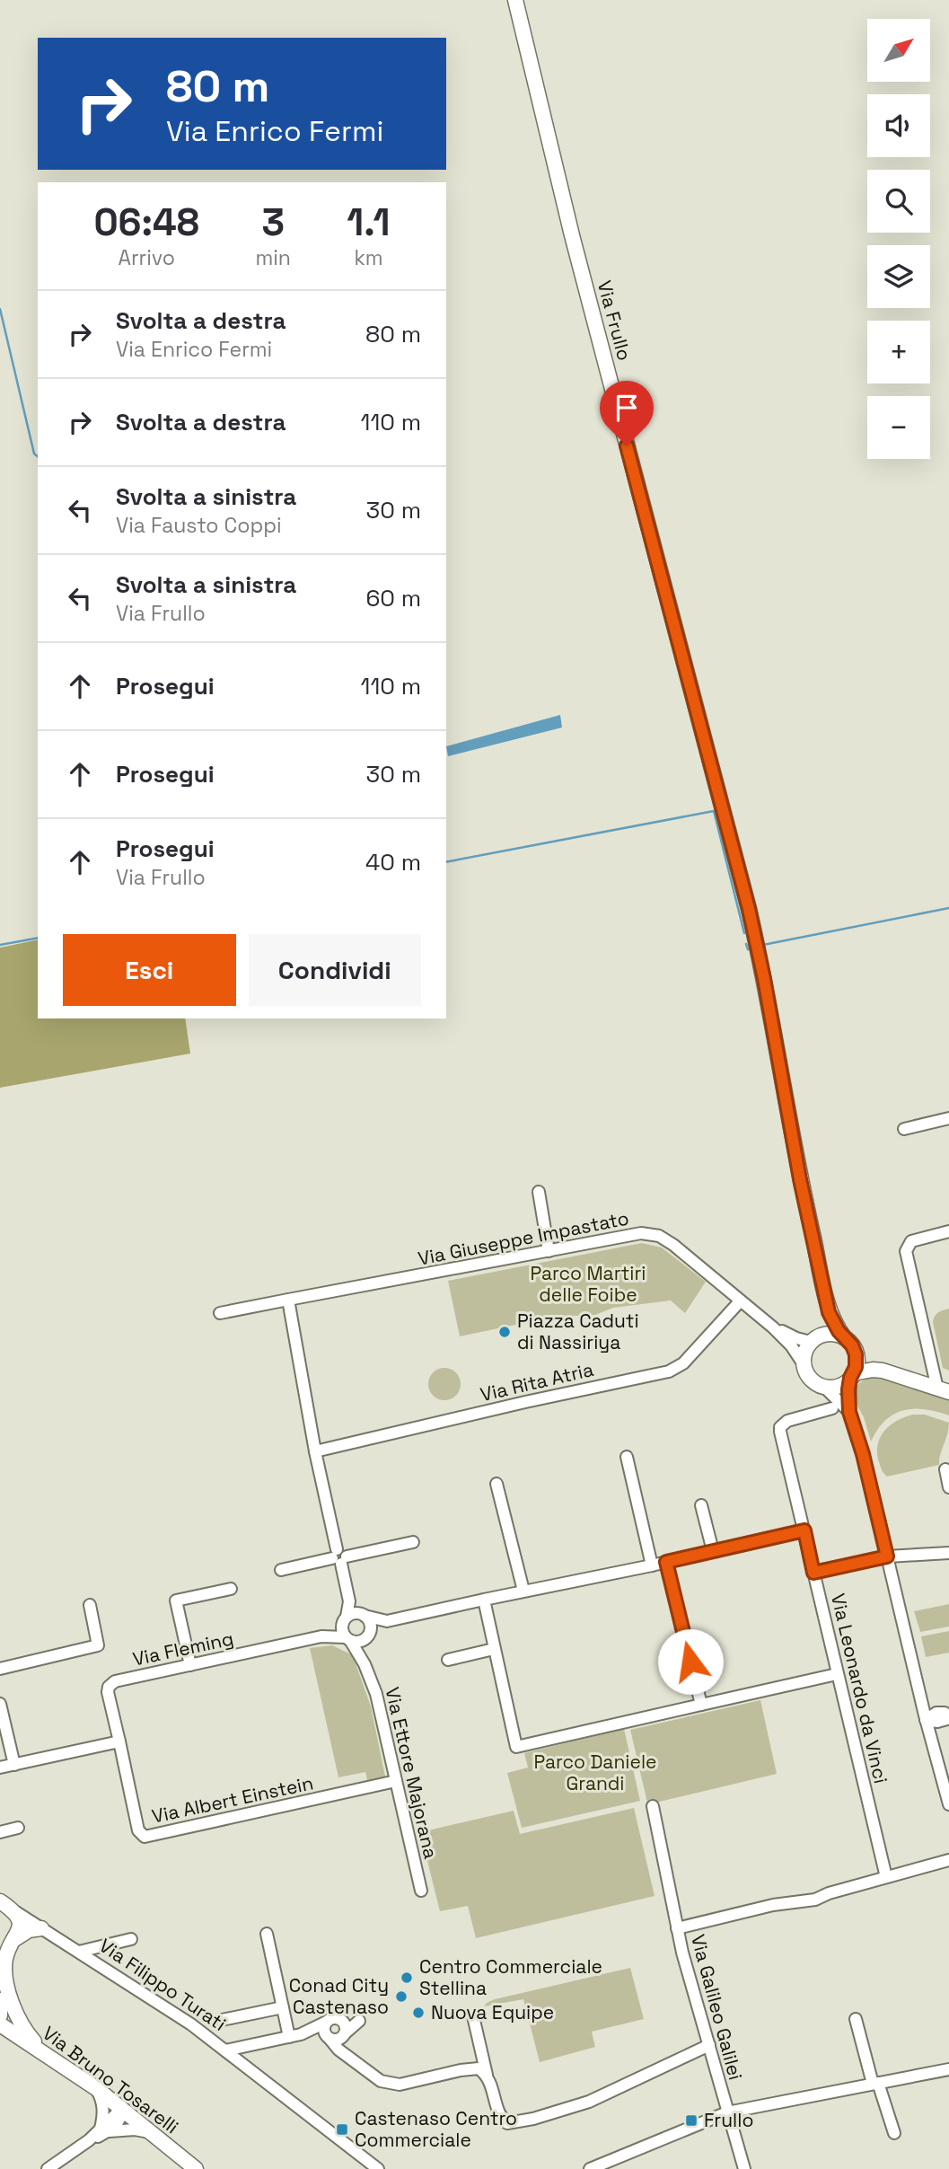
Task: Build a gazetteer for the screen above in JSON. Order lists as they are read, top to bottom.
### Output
{
  "streets": {
    "street": [
      "Via Frullo",
      "Via Giuseppe Impastato",
      "Via Rita Atria",
      "Via Fleming",
      "Via Leonardo da Vinci",
      "Via Ettore Majorana",
      "Via Albert Einstein",
      "Via Filippo Turati",
      "Via Galileo Galilei",
      "Via Bruno Tosarelli"
    ]
  },
  "crossings": [
    ["Via Frullo", "Via Giuseppe Impastato"],
    ["Via Giuseppe Impastato", "Via Rita Atria"],
    ["Via Fleming", "Via Ettore Majorana"],
    ["Via Fleming", "Via Albert Einstein"],
    ["Via Leonardo da Vinci", "Via Galileo Galilei"],
    ["Via Ettore Majorana", "Via Albert Einstein"]
  ],
  "parks": ["Parco Martiri delle Foibe", "Parco Daniele Grandi"],
  "places": {
    "other": [
      "Piazza Caduti di Nassiriya",
      "Centro Commerciale Stellina",
      "Conad City Castenaso",
      "Nuova Equipe"
    ],
    "transit": ["Frullo", "Castenaso Centro Commerciale"]
  },
  "north": "top right",
  "page": {
    "map_buttons": ["+", "−"],
    "turn": ["80 m", "Via Enrico Fermi"],
    "eta": [
      "06:48",
      "Arrivo",
      "3",
      "min",
      "1.1",
      "km"
    ],
    "list": [
      {
        "name": "Svolta a destra",
        "note": "Via Enrico Fermi",
        "value": "80 m"
      },
      {
        "name": "Svolta a destra",
        "value": "110 m"
      },
      {
        "name": "Svolta a sinistra",
        "note": "Via Fausto Coppi",
        "value": "30 m"
      },
      {
        "name": "Svolta a sinistra",
        "note": "Via Frullo",
        "value": "60 m"
      },
      {
        "name": "Prosegui",
        "value": "110 m"
      },
      {
        "name": "Prosegui",
        "value": "30 m"
      },
      {
        "name": "Prosegui",
        "note": "Via Frullo",
        "value": "40 m"
      }
    ],
    "buttons": ["Esci", "Condividi"]
  }
}
